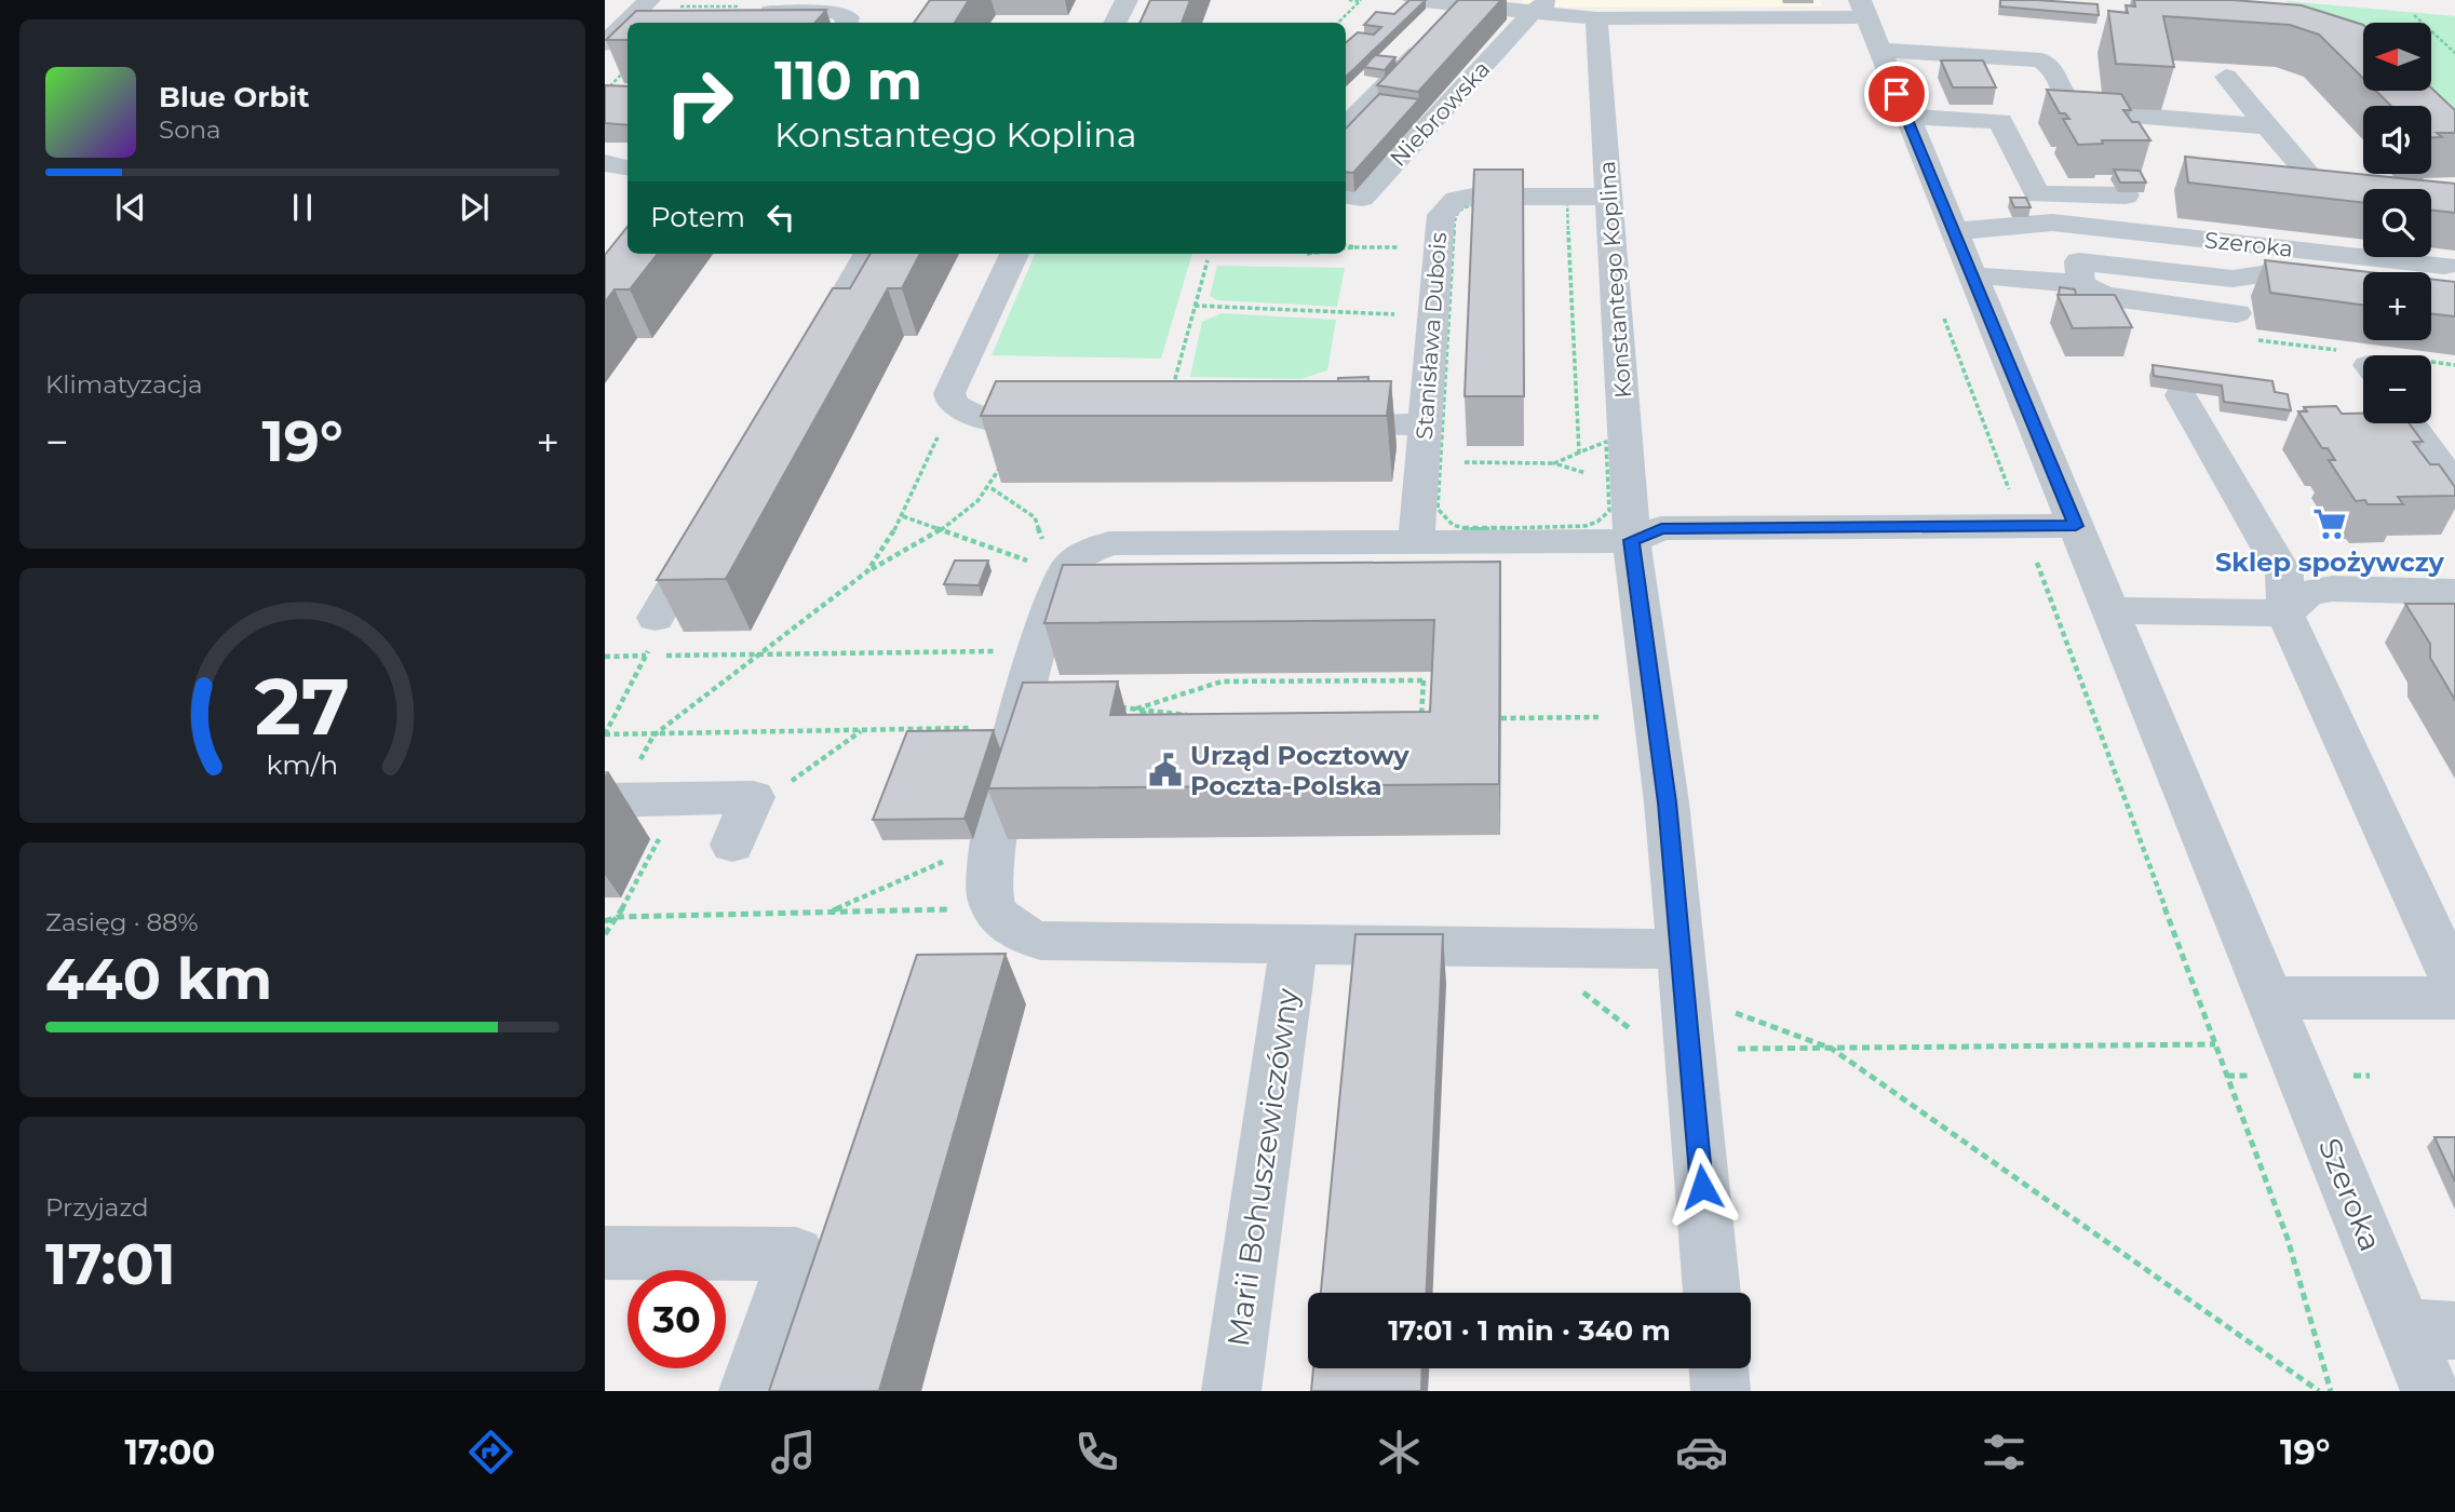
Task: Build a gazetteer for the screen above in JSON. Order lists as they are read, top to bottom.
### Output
{
  "streets": {
    "street": [
      "Niebrowska",
      "Szeroka",
      "Konstantego Koplina",
      "Stanisława Dubois",
      "Marii Bohuszewiczówny"
    ]
  },
  "crossings": [
    ["Konstantego Koplina", "Stanisława Dubois"]
  ],
  "places": {
    "supermarket": ["Sklep spożywczy"],
    "public building": ["Urząd Pocztowy Poczta-Polska"]
  },
  "north": "left",
  "page": {
    "map_buttons": ["+", "−"],
    "turn": ["110 m", "Konstantego Koplina"],
    "song": ["Blue Orbit", "Sona"],
    "then": "Potem",
    "tile": [
      "Klimatyzacja",
      ["Zasięg · 88%", "440 km"],
      ["Przyjazd", "17:01"]
    ],
    "heat": ["−", "19°", "+"],
    "limit": "30",
    "trip": "17:01 · 1 min · 340 m",
    "tabs": ["17:00", "19°"],
    "gauge": ["27", "km/h"]
  }
}
